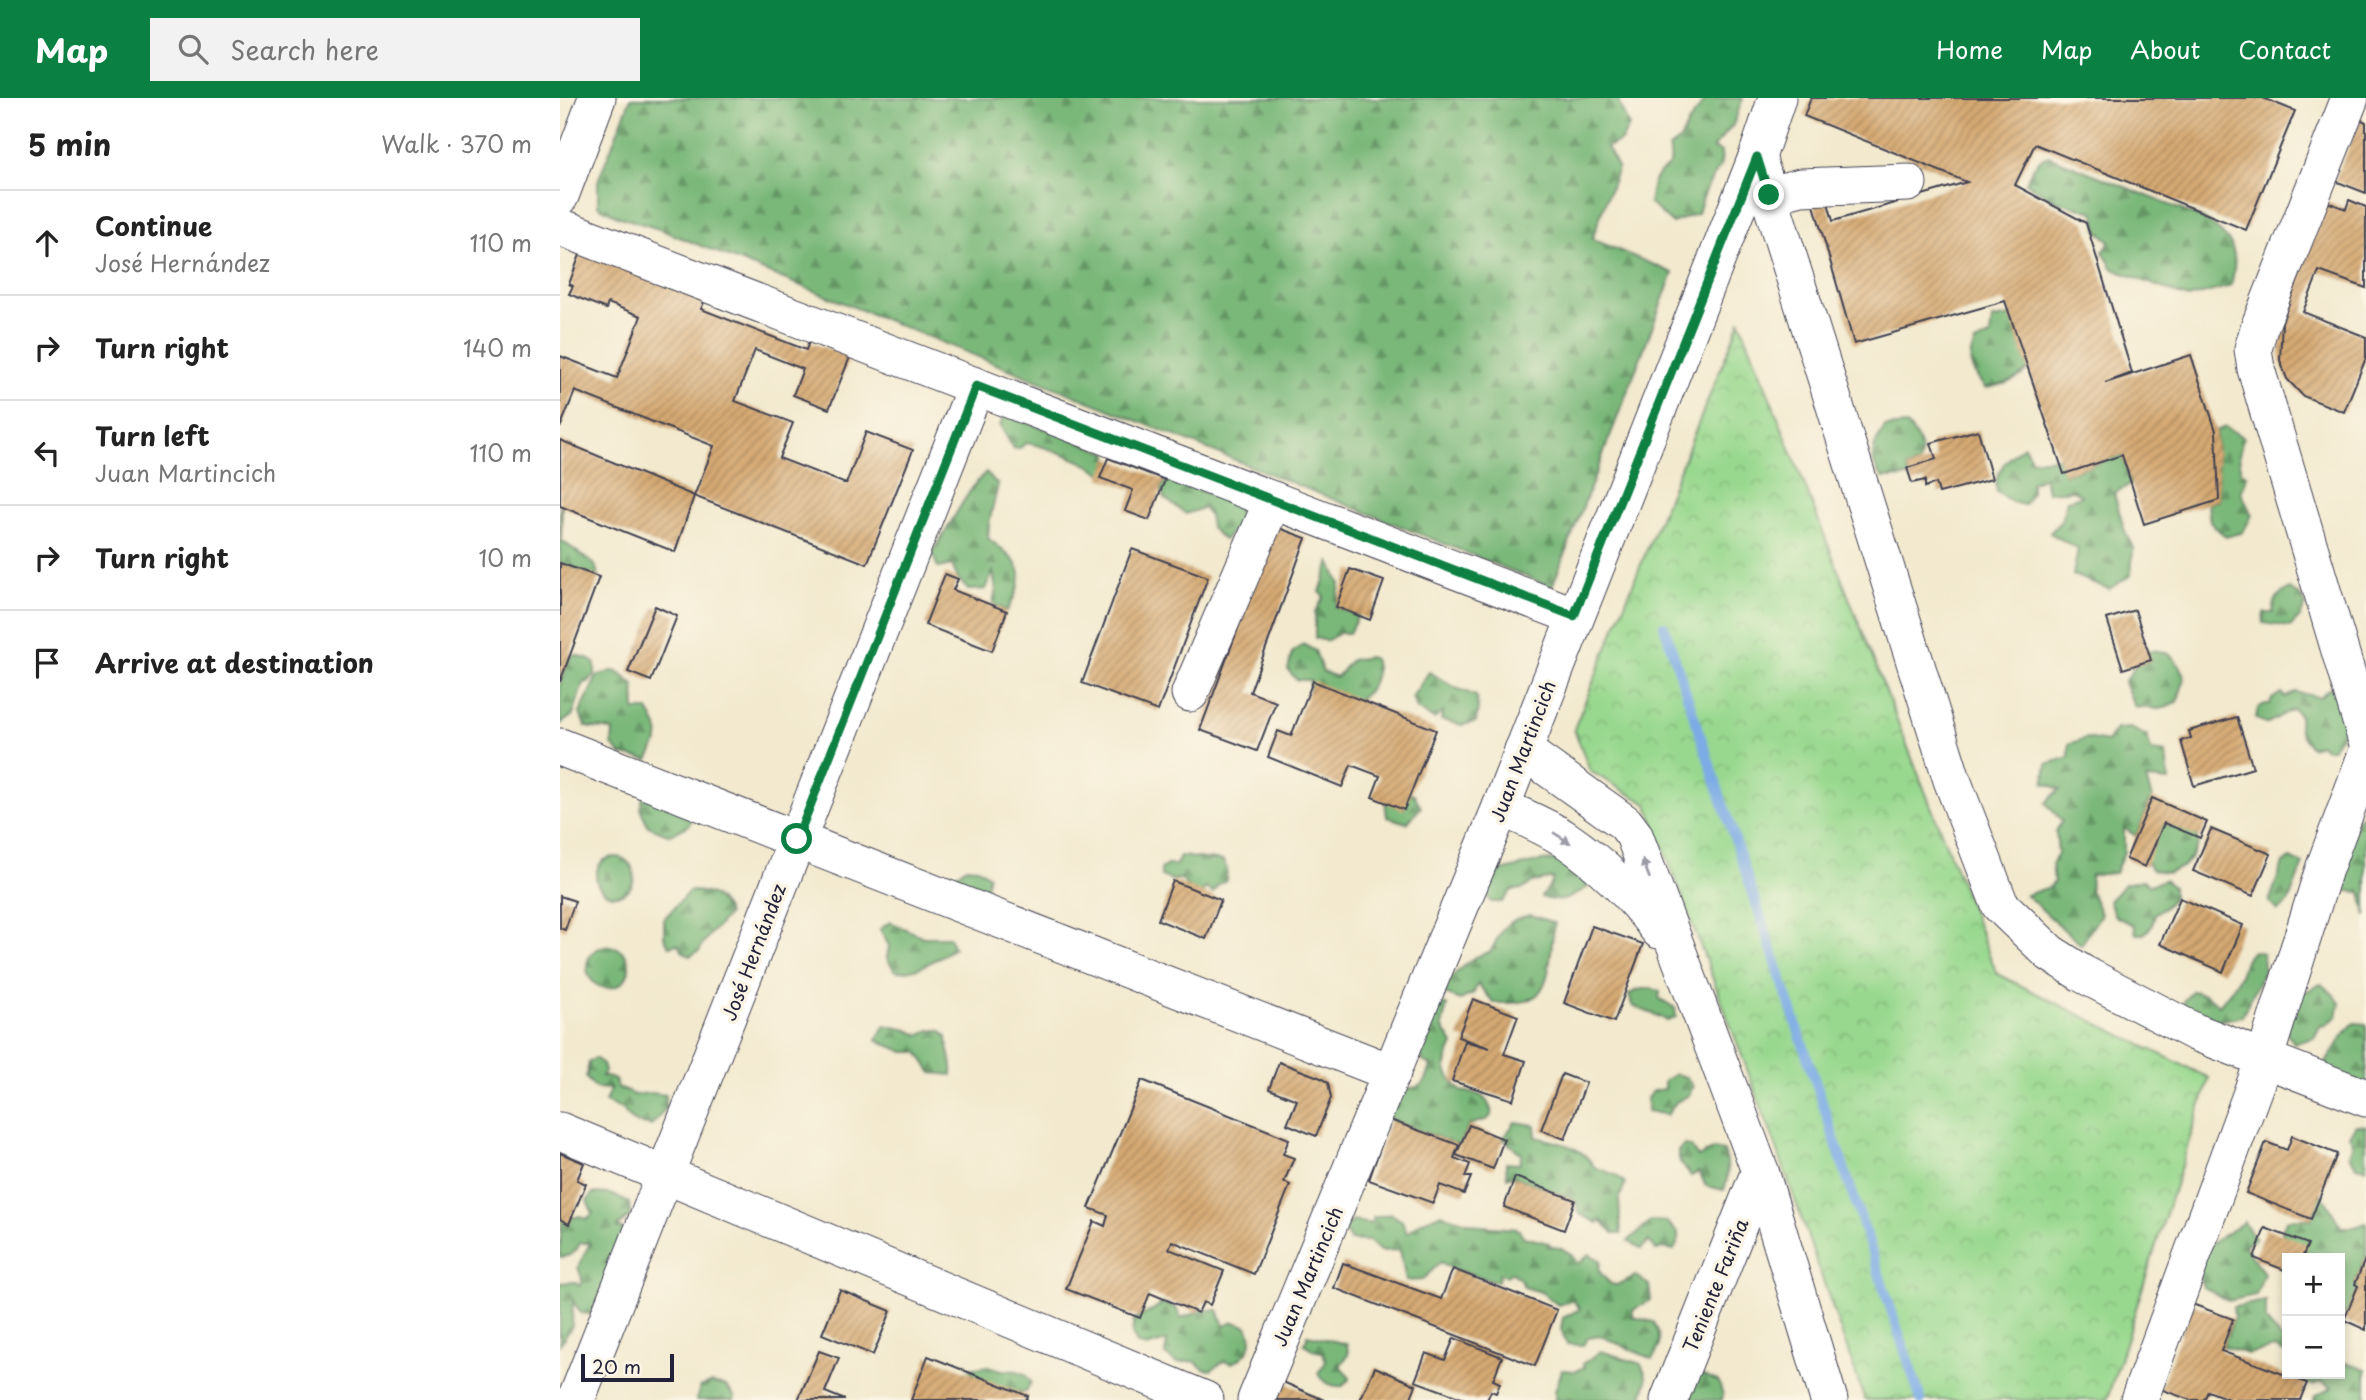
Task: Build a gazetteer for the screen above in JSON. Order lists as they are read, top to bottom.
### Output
{
  "streets": {
    "street": ["Juan Martincich", "José Hernández", "Teniente Fariña"]
  },
  "scale_bar": "20 m",
  "page": {
    "header": "Map",
    "search": "Search here",
    "nav": [
      "Home",
      "Map",
      "About",
      "Contact"
    ],
    "heading": ["5 min", "Walk · 370 m"],
    "list": [
      ["Continue", "José Hernández", "110 m"],
      ["Turn right", "140 m"],
      ["Turn left", "Juan Martincich", "110 m"],
      ["Turn right", "10 m"],
      "Arrive at destination"
    ],
    "map_buttons": ["+", "−"],
    "scale": "20 m"
  }
}
